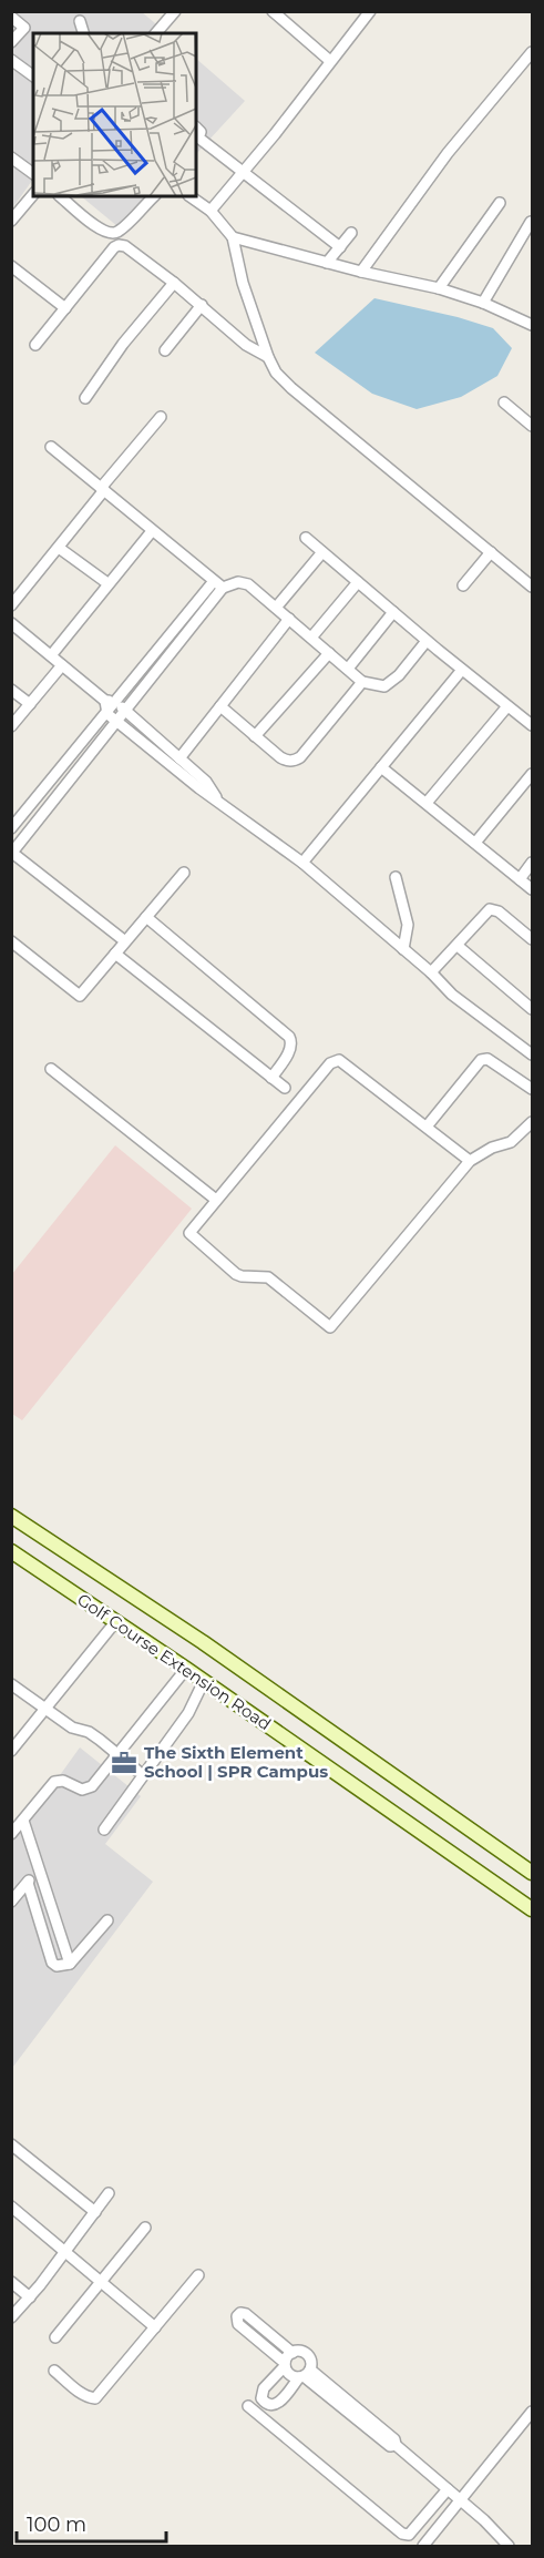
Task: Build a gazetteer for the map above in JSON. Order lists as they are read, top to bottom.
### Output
{
  "streets": {
    "main road": ["Golf Course Extension Road"]
  },
  "places": {
    "office": ["The Sixth Element School | SPR Campus"]
  },
  "scale_bar": "100 m"
}
